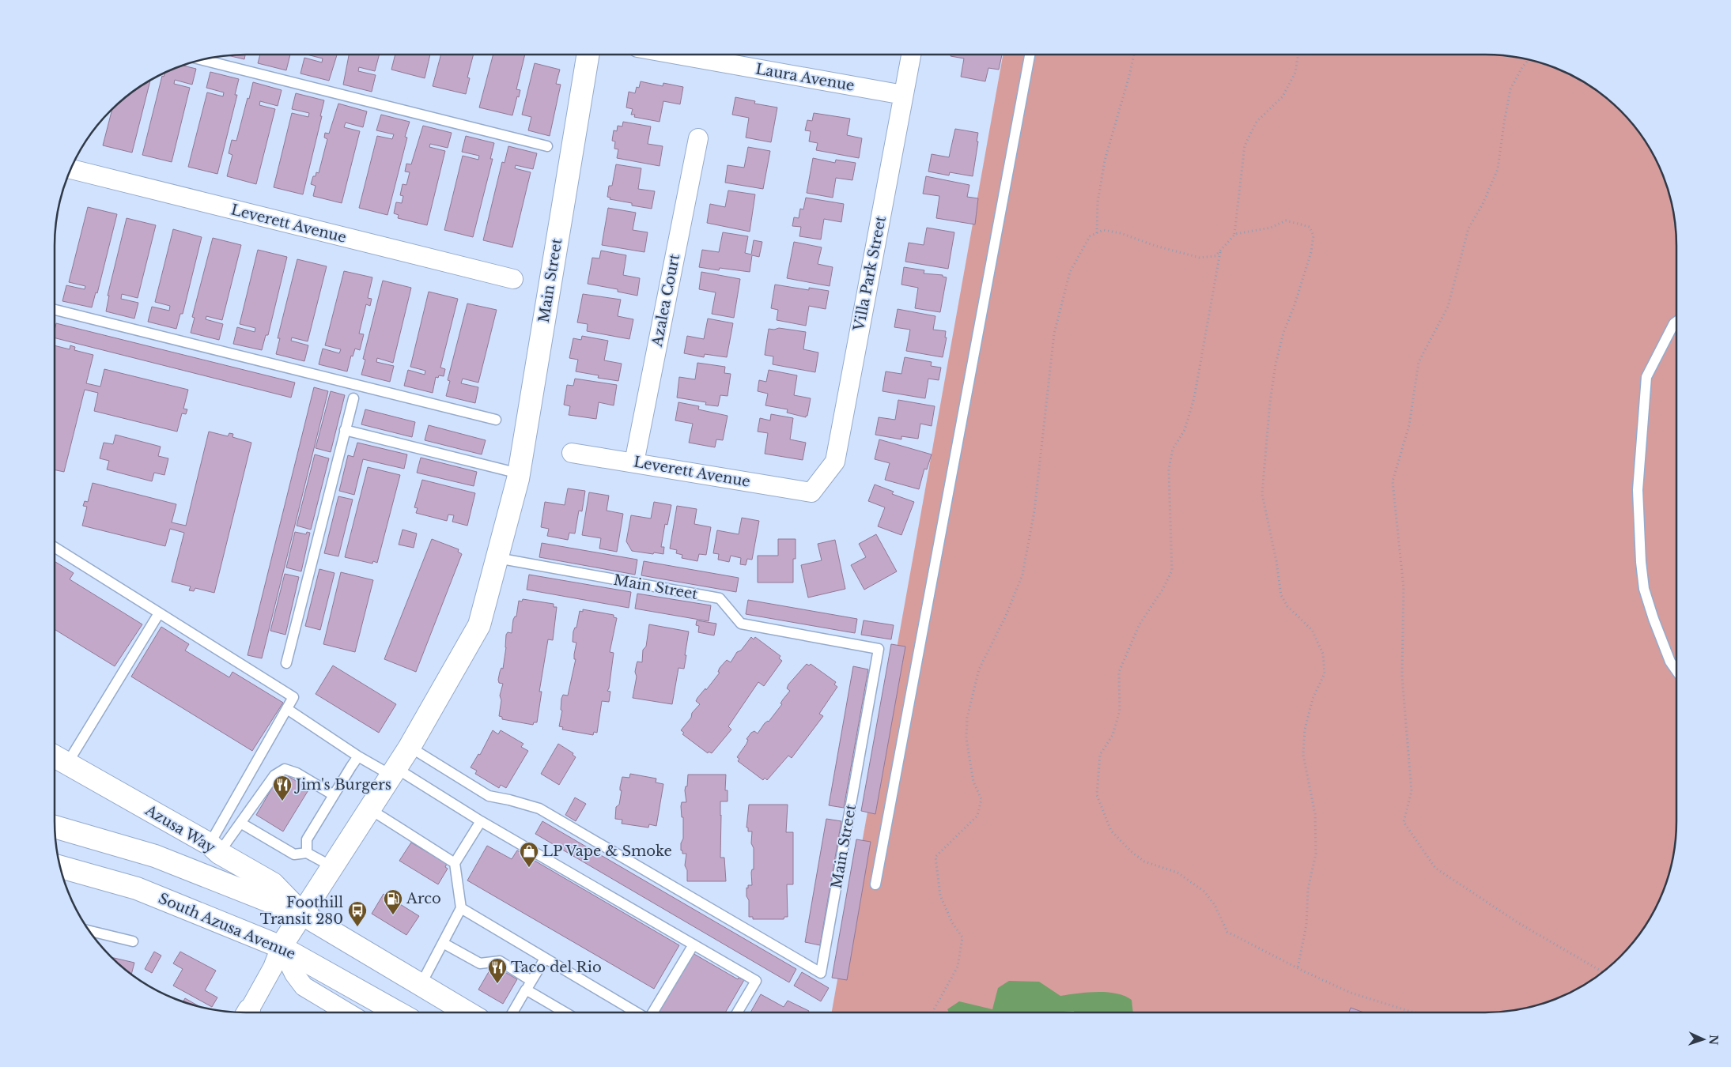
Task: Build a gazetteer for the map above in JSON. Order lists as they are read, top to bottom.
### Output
{
  "streets": {
    "main road": ["Main Street", "Azusa Way", "South Azusa Avenue"],
    "street": [
      "Laura Avenue",
      "Leverett Avenue",
      "Villa Park Street",
      "Azalea Court"
    ]
  },
  "crossings": [
    ["Laura Avenue", "Villa Park Street"],
    ["Leverett Avenue", "Villa Park Street"],
    ["Leverett Avenue", "Azalea Court"],
    ["Main Street", "Azusa Way"],
    ["Main Street", "South Azusa Avenue"]
  ],
  "places": {
    "restaurant": ["Jim's Burgers", "Taco del Rio"],
    "shop": ["LP Vape & Smoke"],
    "fuel station": ["Arco"],
    "bus stop": ["Foothill Transit 280"]
  },
  "north": "right"
}
